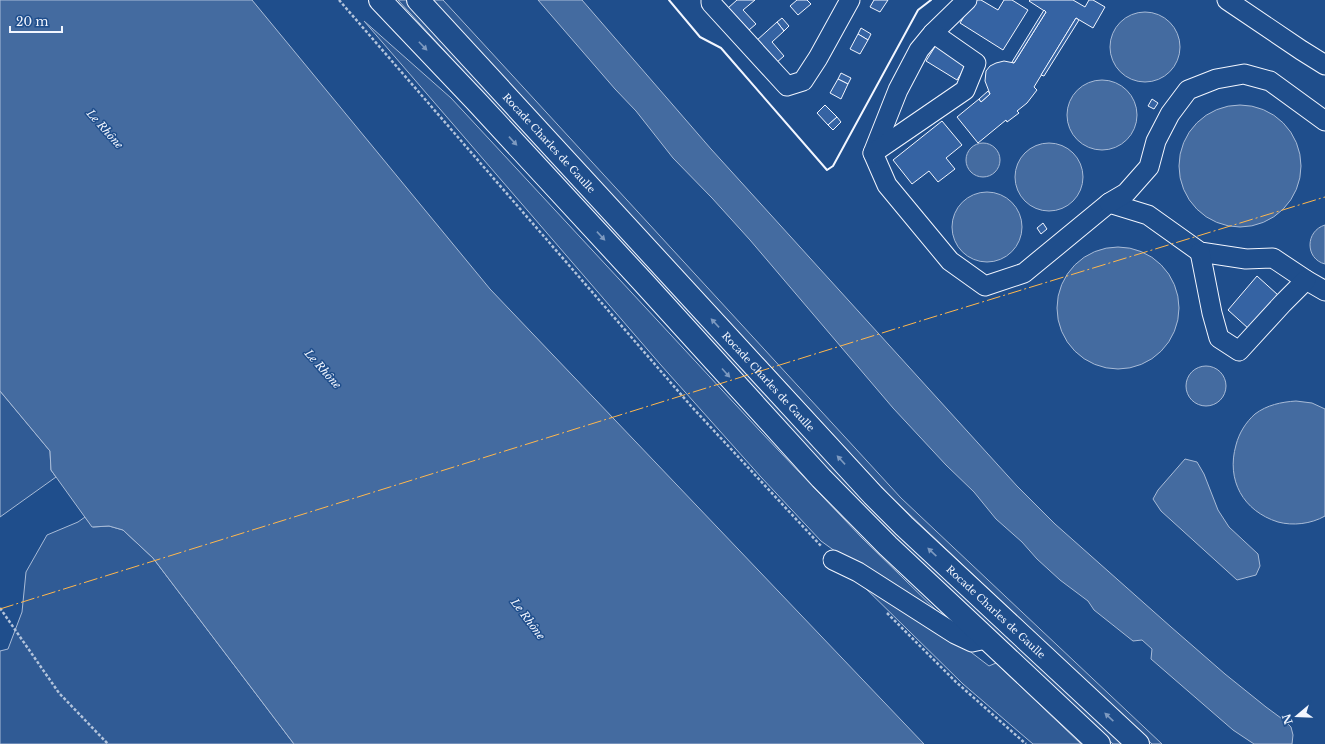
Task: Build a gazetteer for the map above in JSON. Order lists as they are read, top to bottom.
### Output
{
  "streets": {
    "main road": ["Rocade Charles de Gaulle"]
  },
  "water": ["Le Rhône"],
  "scale_bar": "20 m",
  "north": "left"
}
